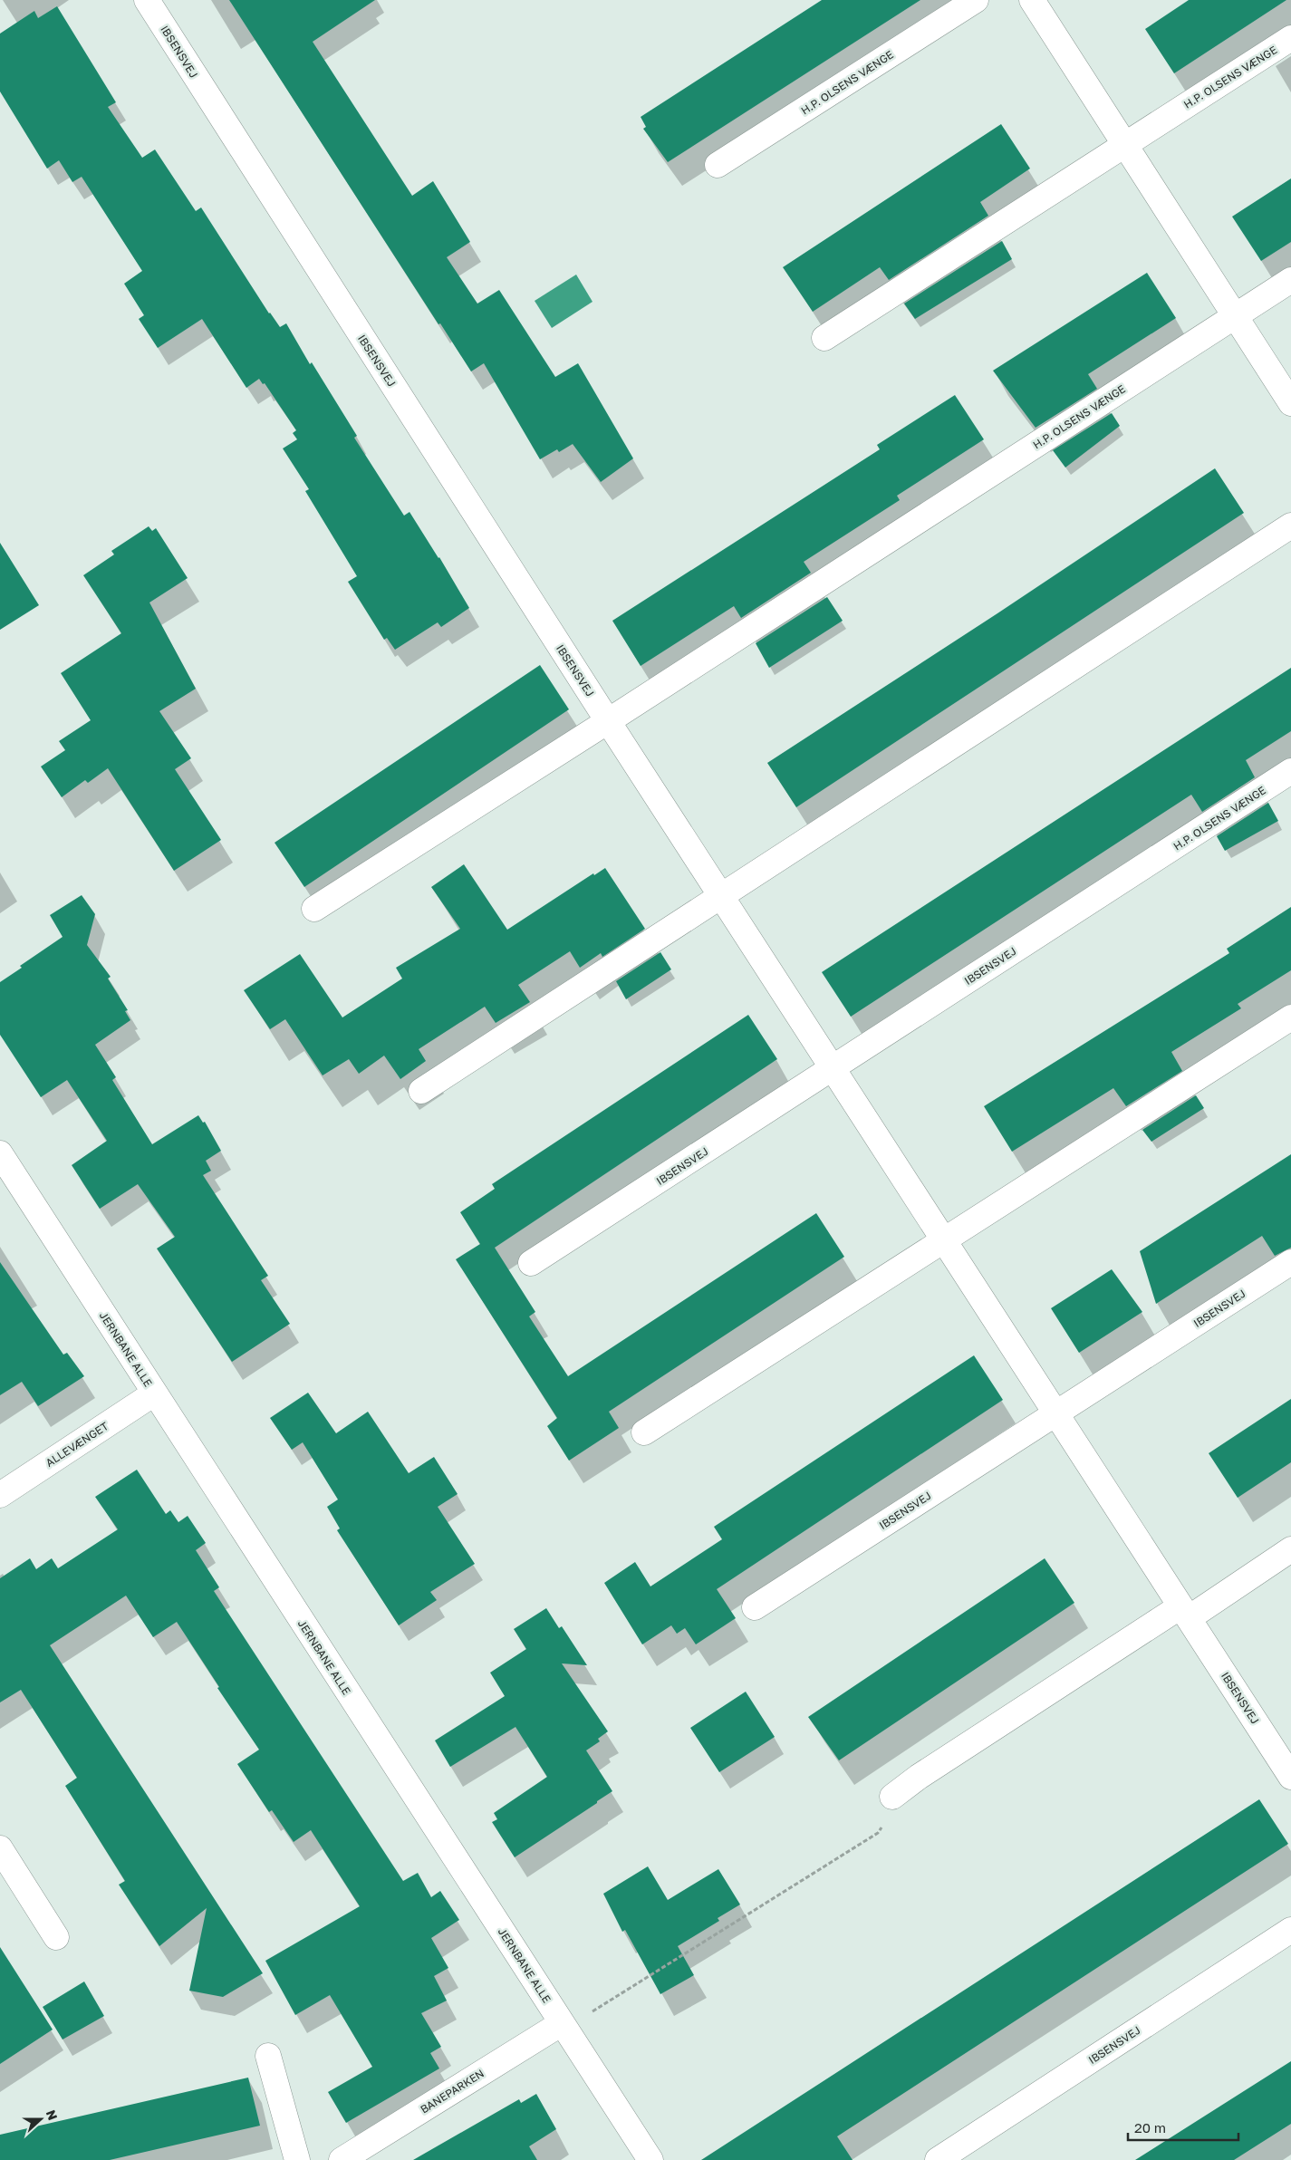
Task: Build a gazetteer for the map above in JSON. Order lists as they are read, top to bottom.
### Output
{
  "streets": {
    "street": [
      "IBSENSVEJ",
      "H.P. OLSENS VÆNGE",
      "JERNBANE ALLE",
      "ALLEVÆNGET",
      "BANEPARKEN"
    ]
  },
  "crossings": [
    ["IBSENSVEJ", "H.P. OLSENS VÆNGE"],
    ["JERNBANE ALLE", "ALLEVÆNGET"],
    ["JERNBANE ALLE", "BANEPARKEN"]
  ],
  "scale_bar": "20 m",
  "north": "right"
}
